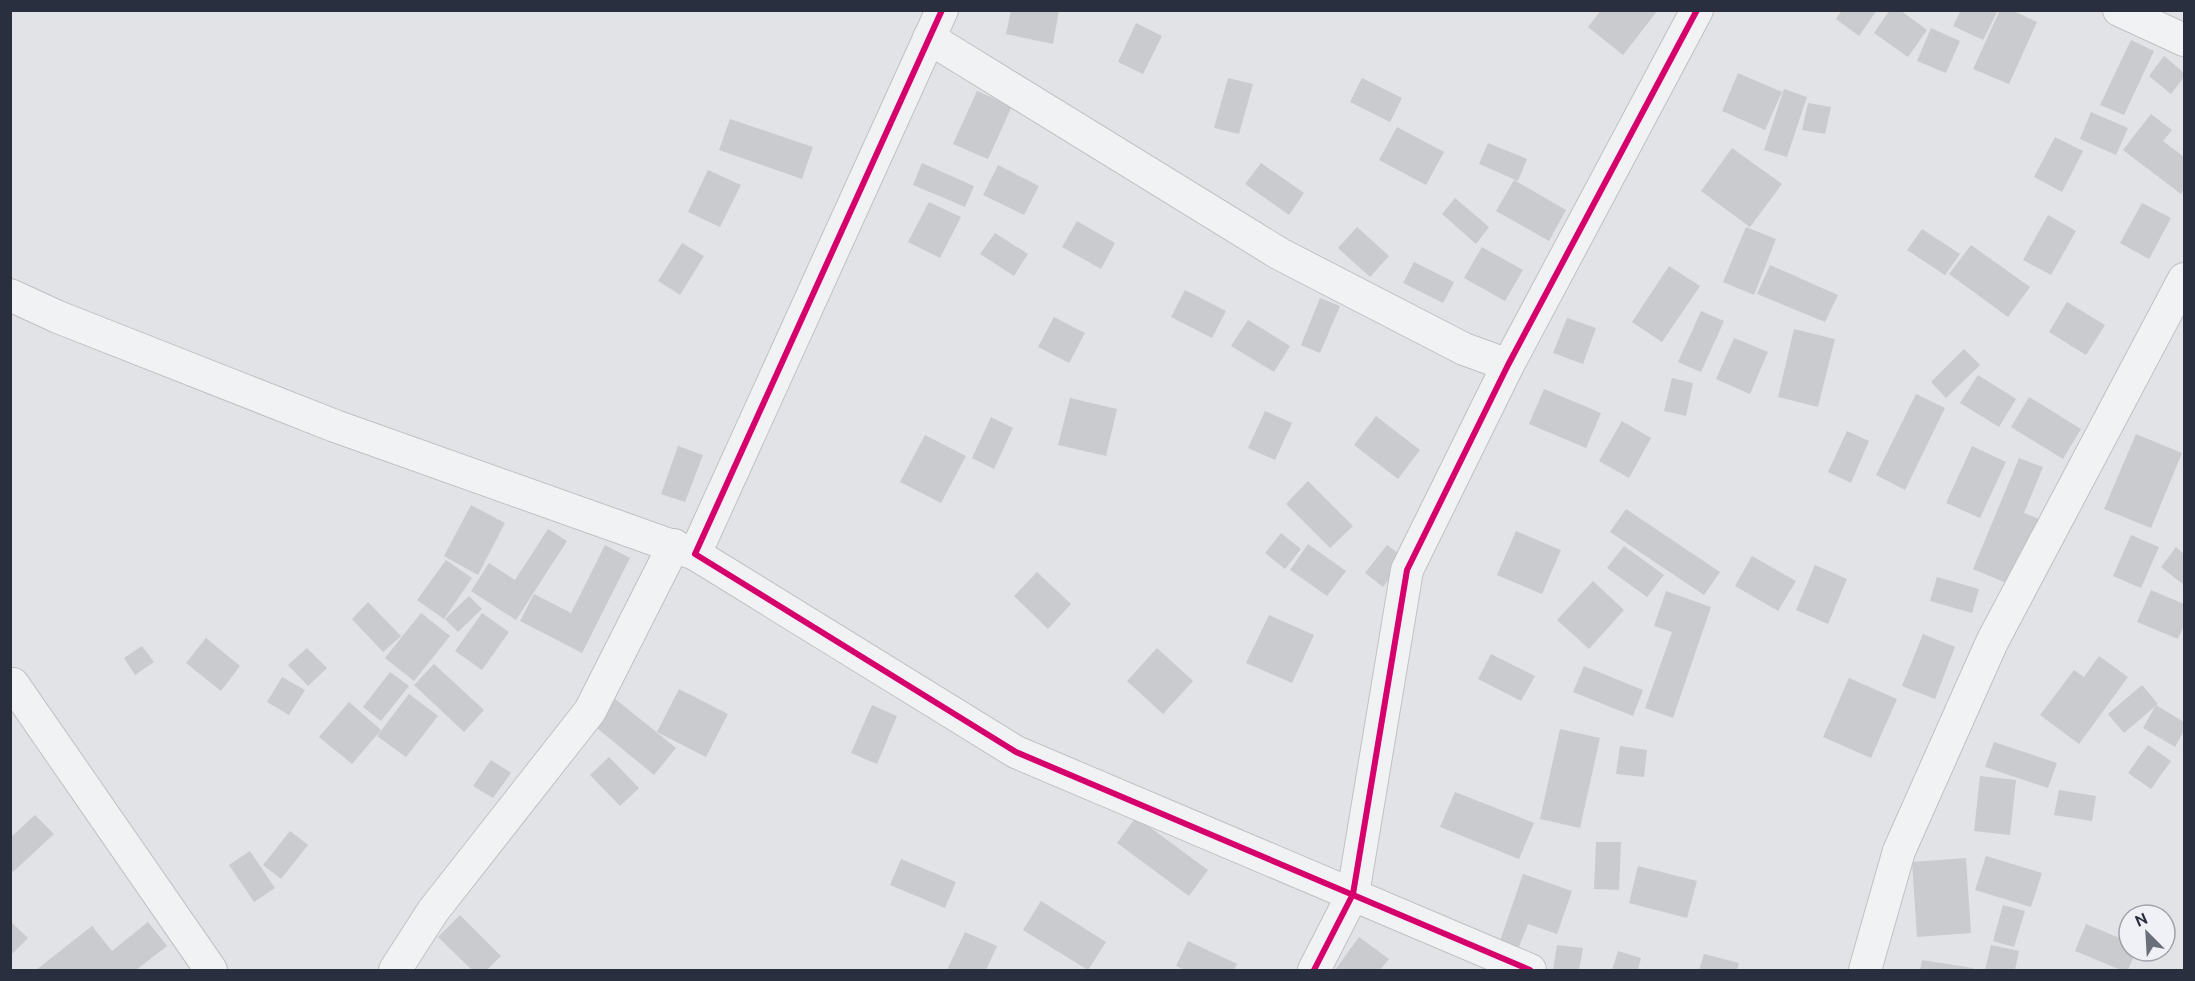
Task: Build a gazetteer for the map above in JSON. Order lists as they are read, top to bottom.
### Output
{
  "north": "top left"
}
